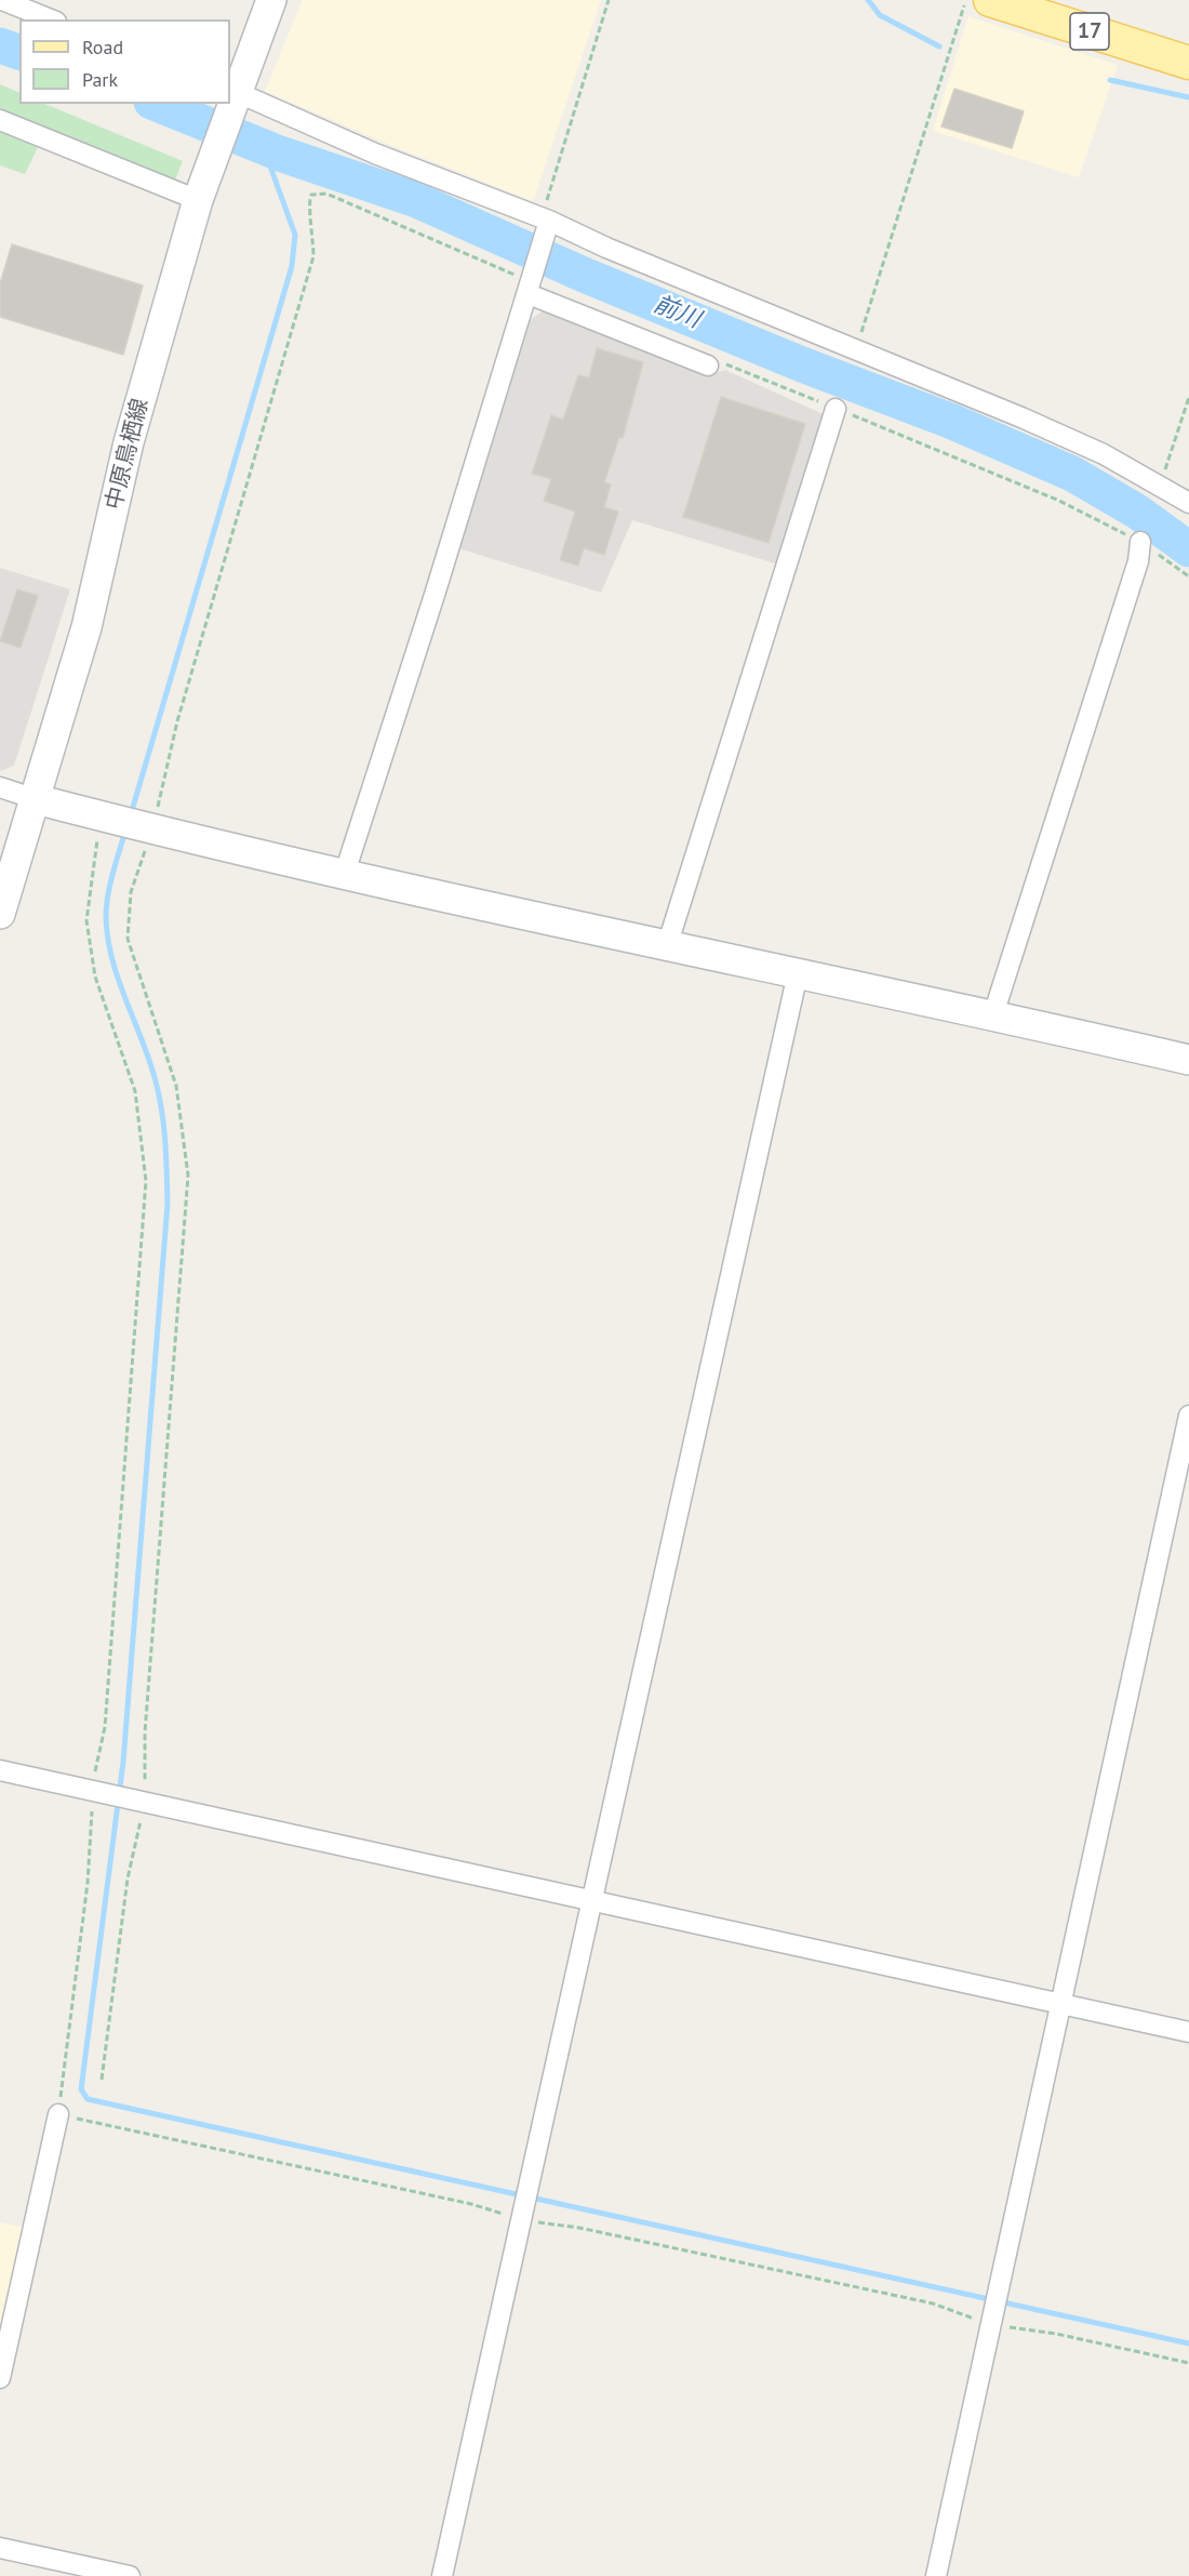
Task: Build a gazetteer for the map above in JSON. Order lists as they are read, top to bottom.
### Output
{
  "streets": {
    "main road": ["17"],
    "street": ["中原鳥栖線"]
  },
  "water": ["前川"],
  "legend": ["Road", "Park"]
}
